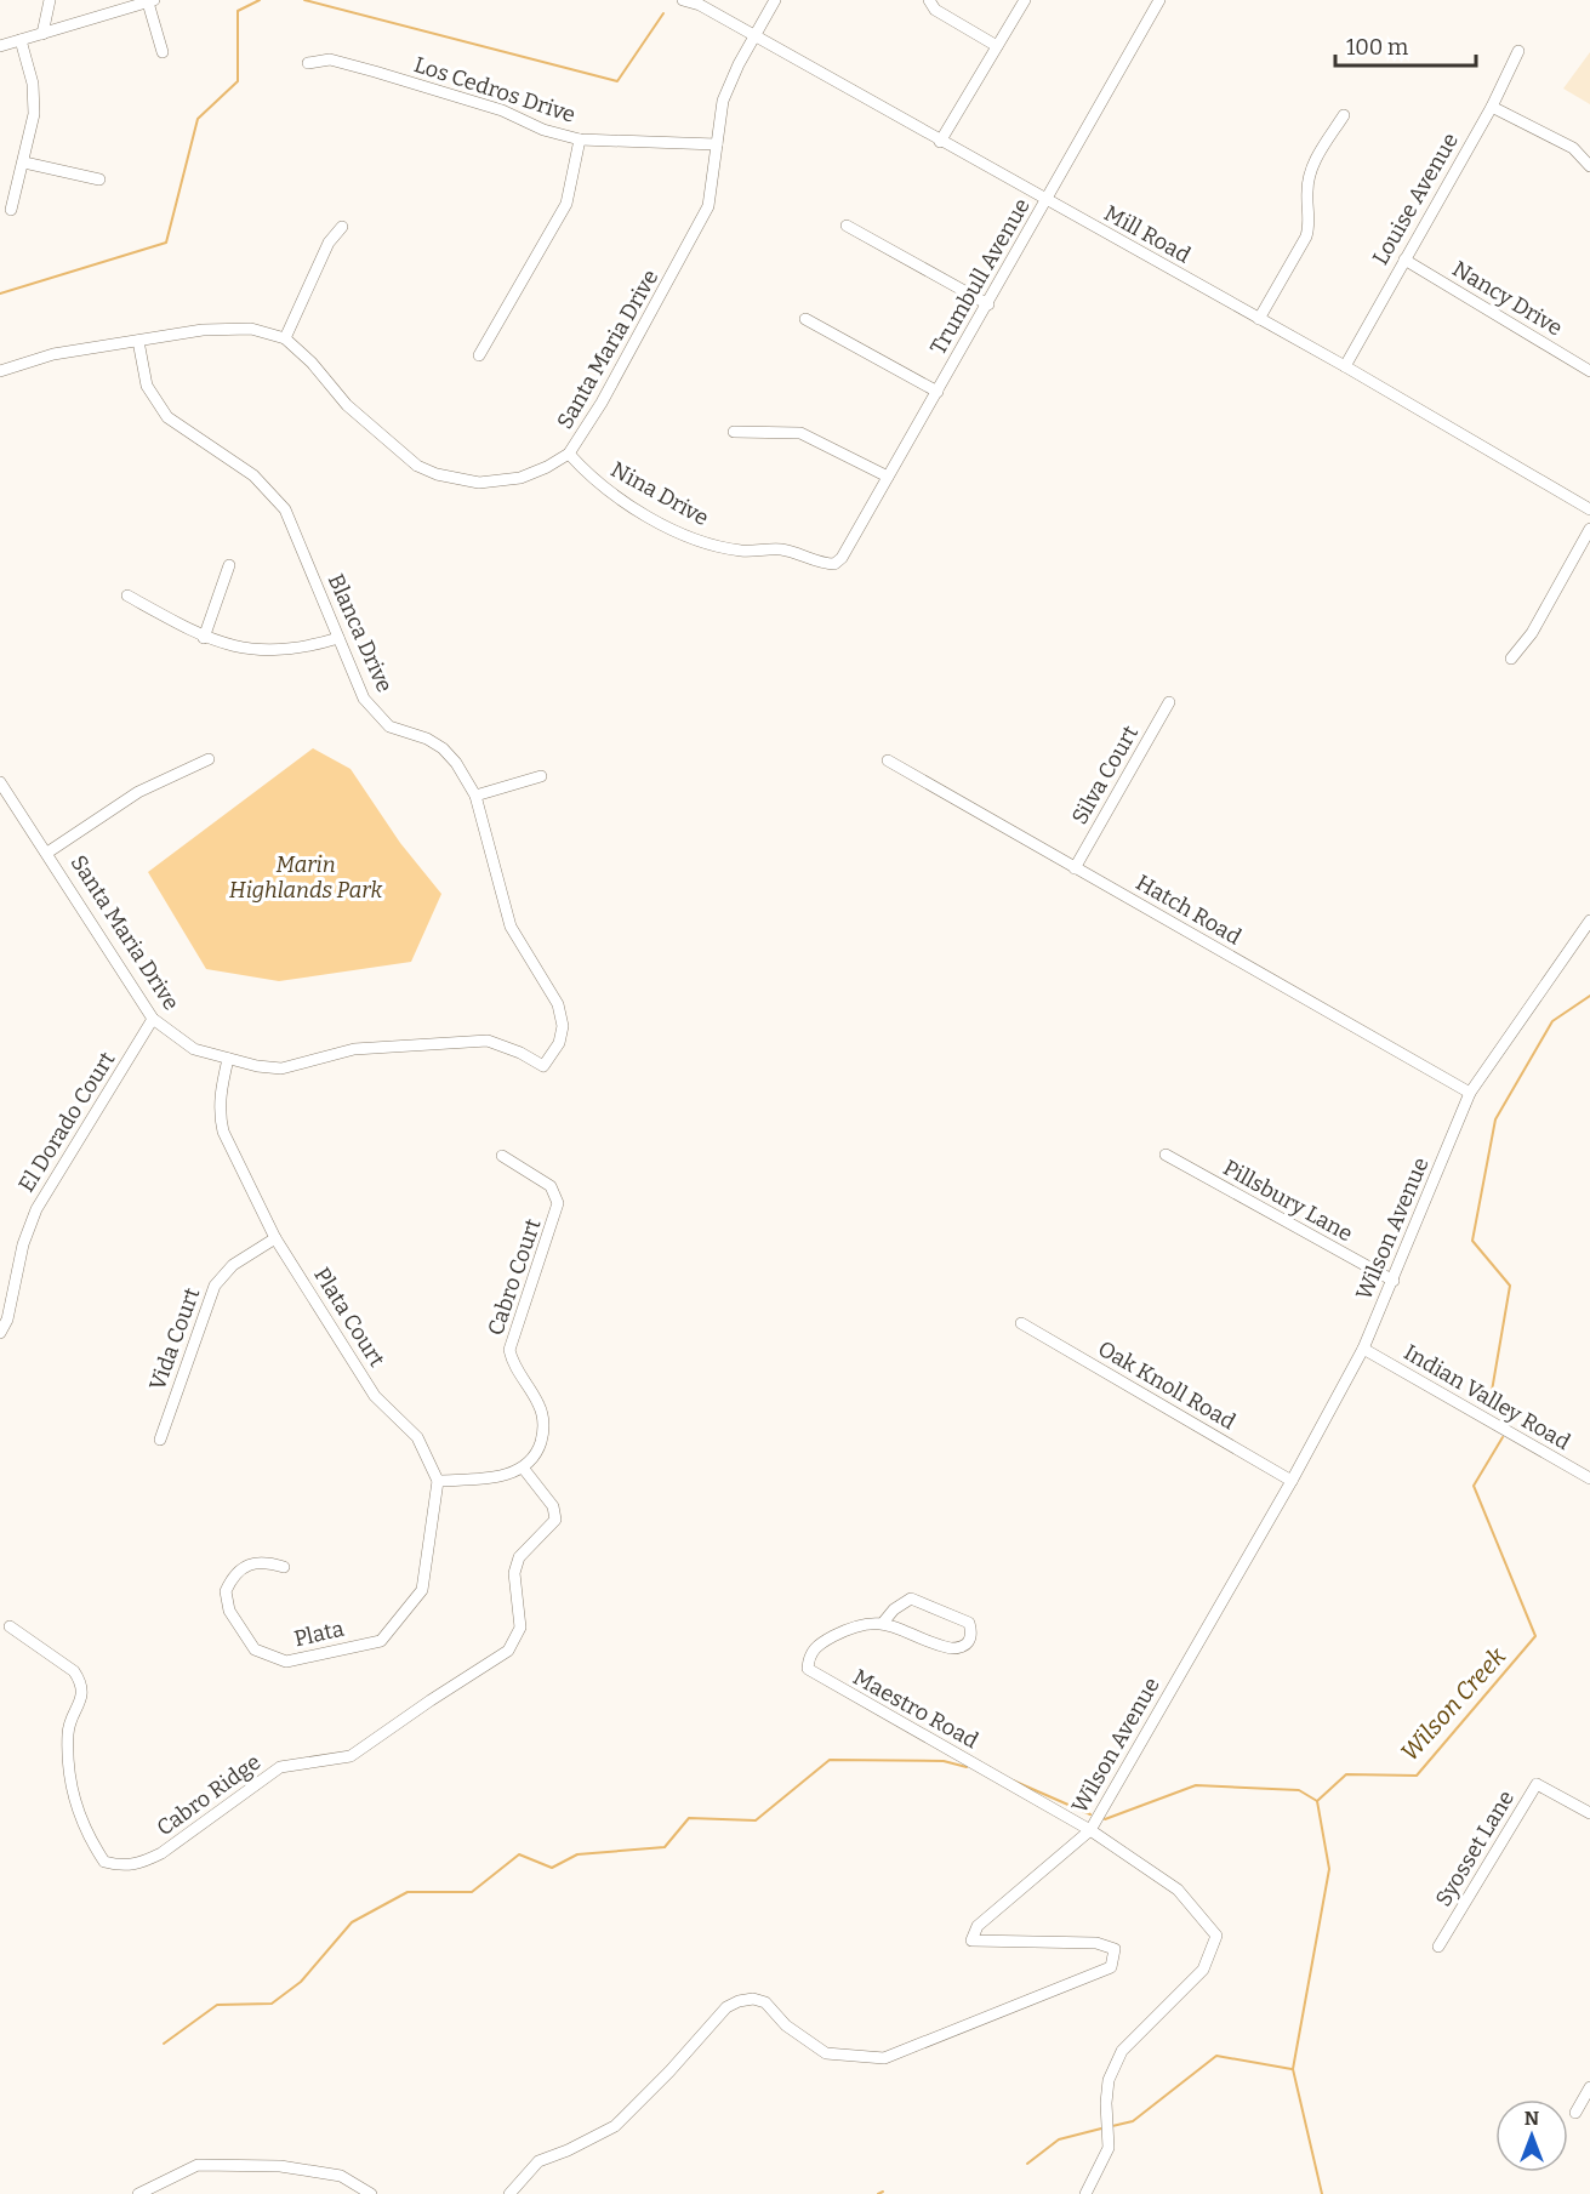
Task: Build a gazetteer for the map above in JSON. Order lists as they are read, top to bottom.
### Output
{
  "streets": {
    "street": [
      "Los Cedros Drive",
      "Louise Avenue",
      "Mill Road",
      "Trumbull Avenue",
      "Nancy Drive",
      "Santa Maria Drive",
      "Nina Drive",
      "Blanca Drive",
      "Silva Court",
      "Hatch Road",
      "El Dorado Court",
      "Pillsbury Lane",
      "Wilson Avenue",
      "Cabro Court",
      "Plata Court",
      "Vida Court",
      "Oak Knoll Road",
      "Indian Valley Road",
      "Plata",
      "Maestro Road",
      "Cabro Ridge",
      "Syosset Lane"
    ]
  },
  "crossings": [
    ["Los Cedros Drive", "Santa Maria Drive"],
    ["Louise Avenue", "Mill Road"],
    ["Louise Avenue", "Nancy Drive"],
    ["Mill Road", "Trumbull Avenue"],
    ["Mill Road", "Santa Maria Drive"],
    ["Trumbull Avenue", "Nina Drive"],
    ["Santa Maria Drive", "Nina Drive"],
    ["Santa Maria Drive", "Blanca Drive"],
    ["Santa Maria Drive", "El Dorado Court"],
    ["Santa Maria Drive", "Plata Court"],
    ["Silva Court", "Hatch Road"],
    ["Hatch Road", "Wilson Avenue"],
    ["Pillsbury Lane", "Wilson Avenue"],
    ["Wilson Avenue", "Oak Knoll Road"],
    ["Wilson Avenue", "Indian Valley Road"],
    ["Wilson Avenue", "Maestro Road"],
    ["Cabro Court", "Cabro Ridge"],
    ["Plata Court", "Vida Court"],
    ["Plata Court", "Plata"]
  ],
  "water": ["Wilson Creek"],
  "parks": ["Marin Highlands Park"],
  "scale_bar": "100 m",
  "north": "top"
}
